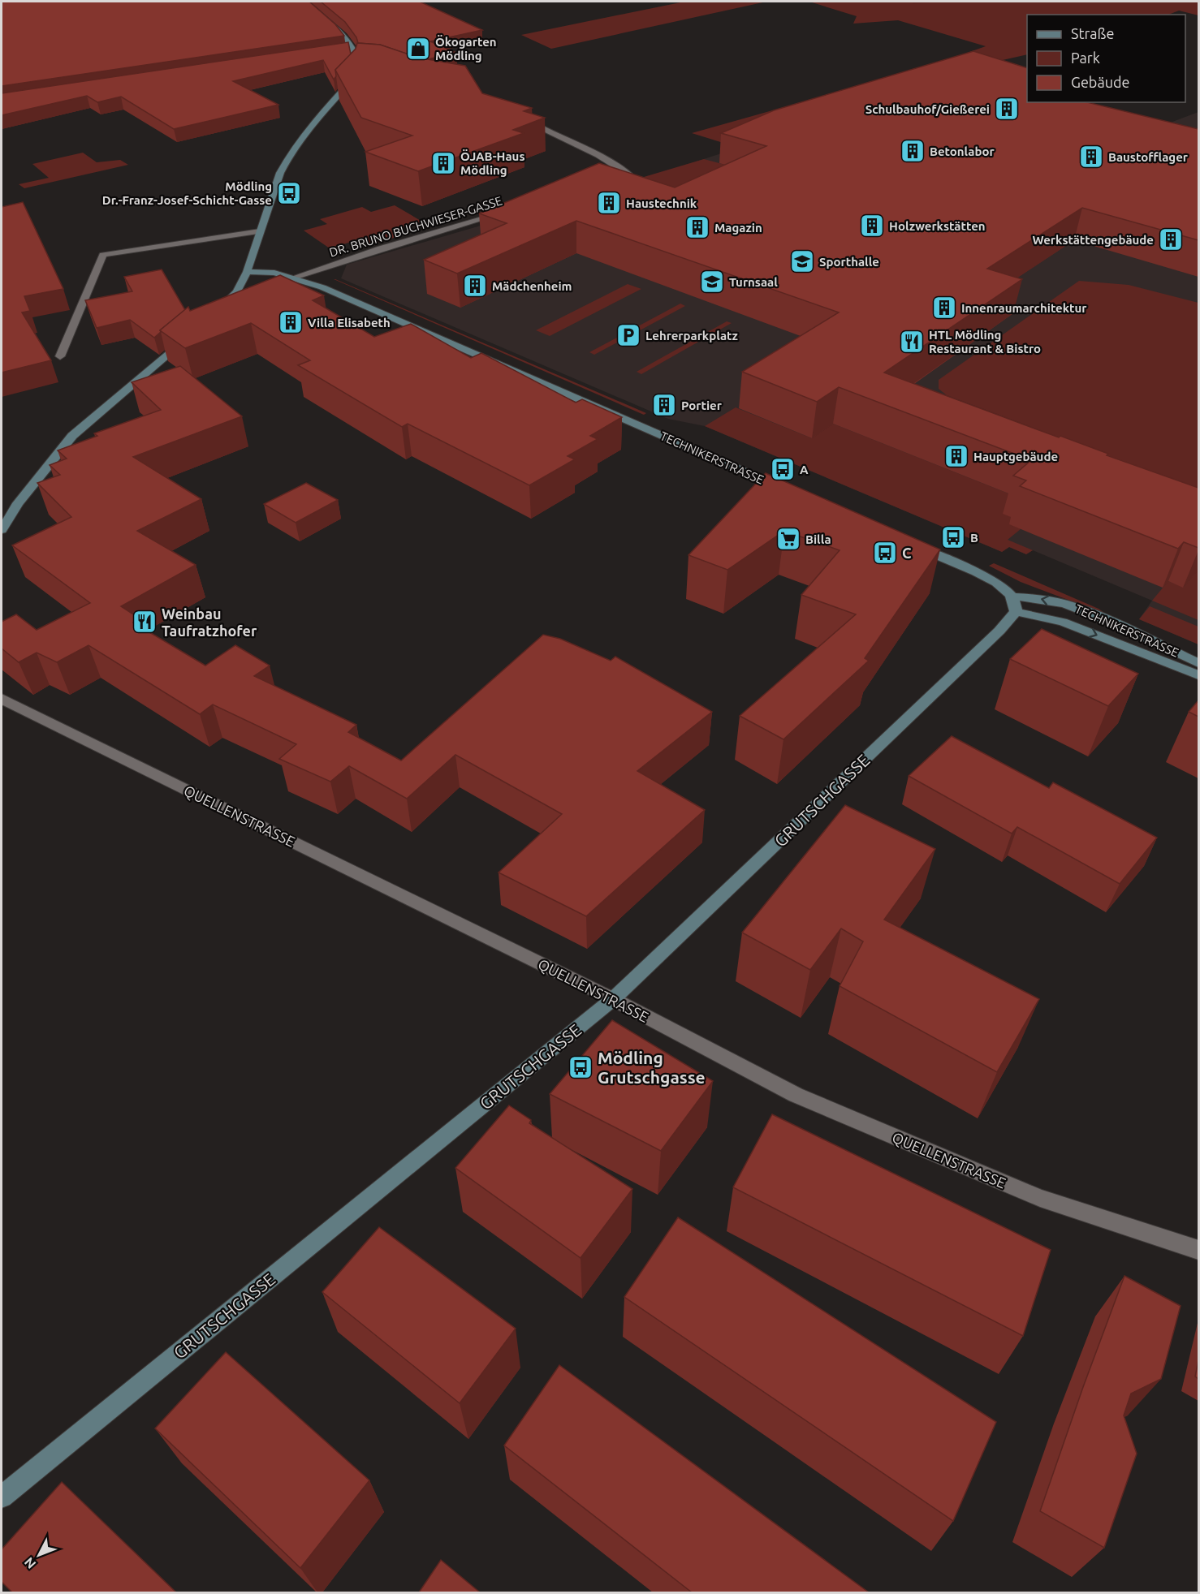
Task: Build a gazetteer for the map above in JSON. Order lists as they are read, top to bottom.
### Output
{
  "streets": {
    "street": [
      "DR. BRUNO BUCHWIESER-GASSE",
      "TECHNIKERSTRASSE",
      "GRUTSCHGASSE",
      "QUELLENSTRASSE"
    ]
  },
  "crossings": [
    ["DR. BRUNO BUCHWIESER-GASSE", "TECHNIKERSTRASSE"],
    ["TECHNIKERSTRASSE", "GRUTSCHGASSE"],
    ["GRUTSCHGASSE", "QUELLENSTRASSE"]
  ],
  "places": {
    "shop": ["Ökogarten Mödling"],
    "building": [
      "Schulbauhof/Gießerei",
      "Betonlabor",
      "Baustofflager",
      "ÖJAB-Haus Mödling",
      "Haustechnik",
      "Holzwerkstätten",
      "Magazin",
      "Werkstättengebäude",
      "Mädchenheim",
      "Innenraumarchitektur",
      "Villa Elisabeth",
      "Portier",
      "Hauptgebäude"
    ],
    "bus stop": [
      "Mödling Dr.-Franz-Josef-Schicht-Gasse",
      "A",
      "B",
      "C",
      "Mödling Grutschgasse"
    ],
    "school or university": ["Sporthalle", "Turnsaal"],
    "parking": ["Lehrerparkplatz"],
    "restaurant": ["HTL Mödling Restaurant & Bistro", "Weinbau Taufratzhofer"],
    "supermarket": ["Billa"]
  },
  "legend": ["Straße", "Park", "Gebäude"],
  "north": "bottom left"
}
